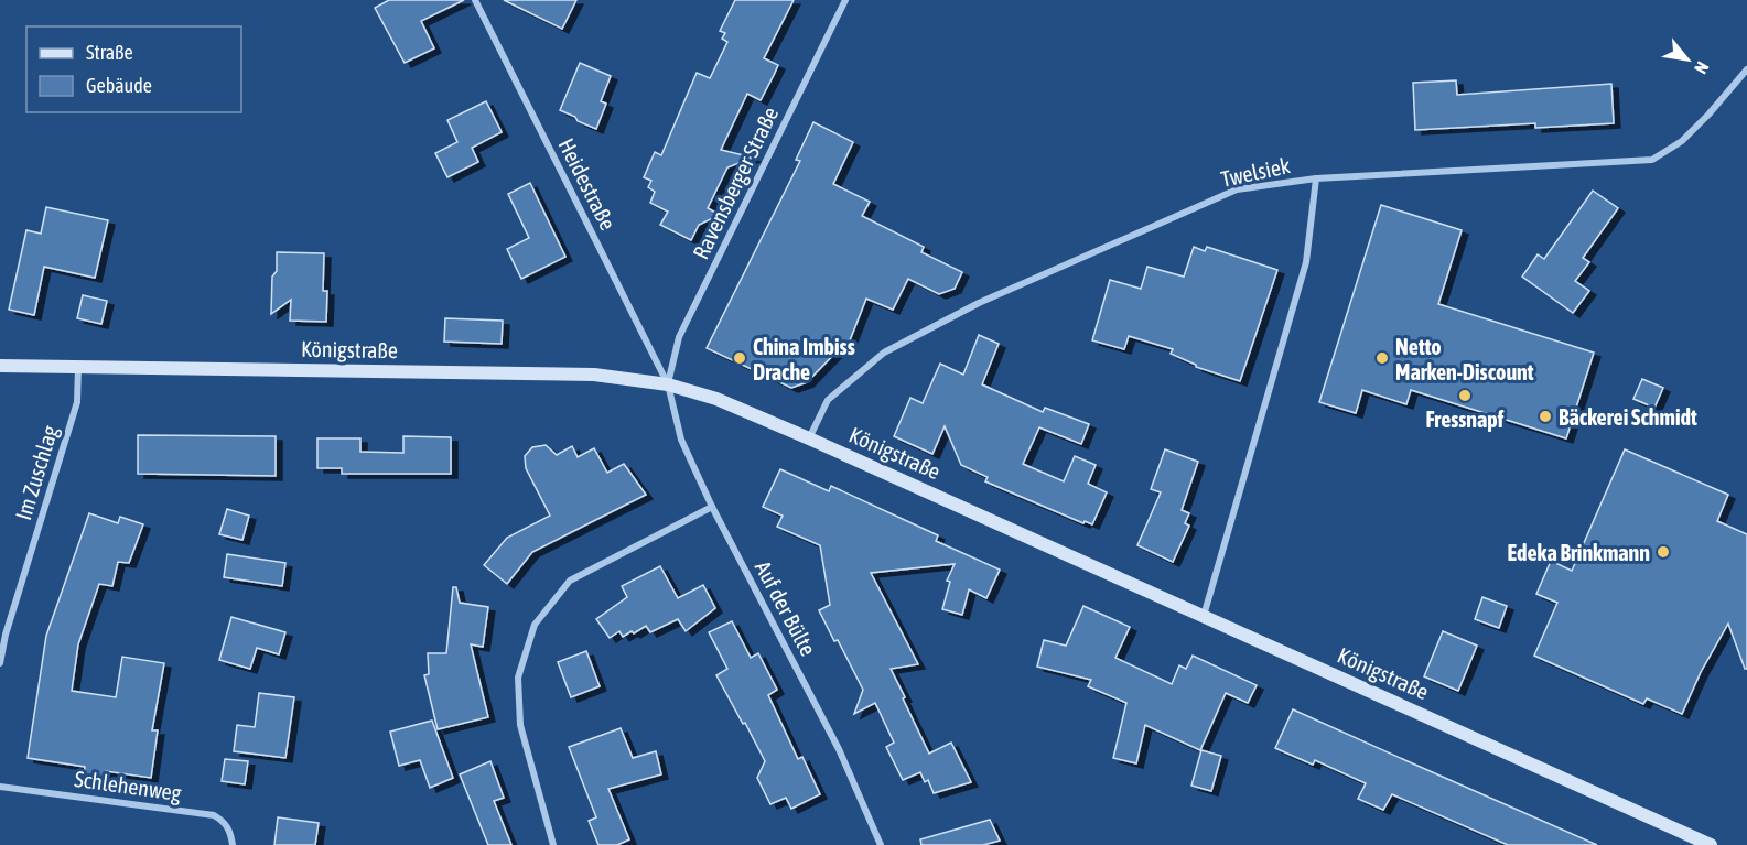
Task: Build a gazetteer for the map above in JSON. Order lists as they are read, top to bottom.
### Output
{
  "streets": {
    "main road": ["Königstraße"],
    "street": [
      "Twelsiek",
      "Ravensberger Straße",
      "Heidestraße",
      "Im Zuschlag",
      "Auf der Bülte",
      "Schlehenweg"
    ]
  },
  "crossings": [
    ["Twelsiek", "Königstraße"],
    ["Ravensberger Straße", "Heidestraße"],
    ["Ravensberger Straße", "Königstraße"],
    ["Ravensberger Straße", "Auf der Bülte"],
    ["Heidestraße", "Königstraße"],
    ["Heidestraße", "Auf der Bülte"],
    ["Königstraße", "Im Zuschlag"],
    ["Königstraße", "Auf der Bülte"]
  ],
  "places": [
    "China Imbiss Drache",
    "Netto Marken-Discount",
    "Fressnapf",
    "Bäckerei Schmidt",
    "Edeka Brinkmann"
  ],
  "legend": ["Straße", "Gebäude"],
  "north": "bottom right"
}
